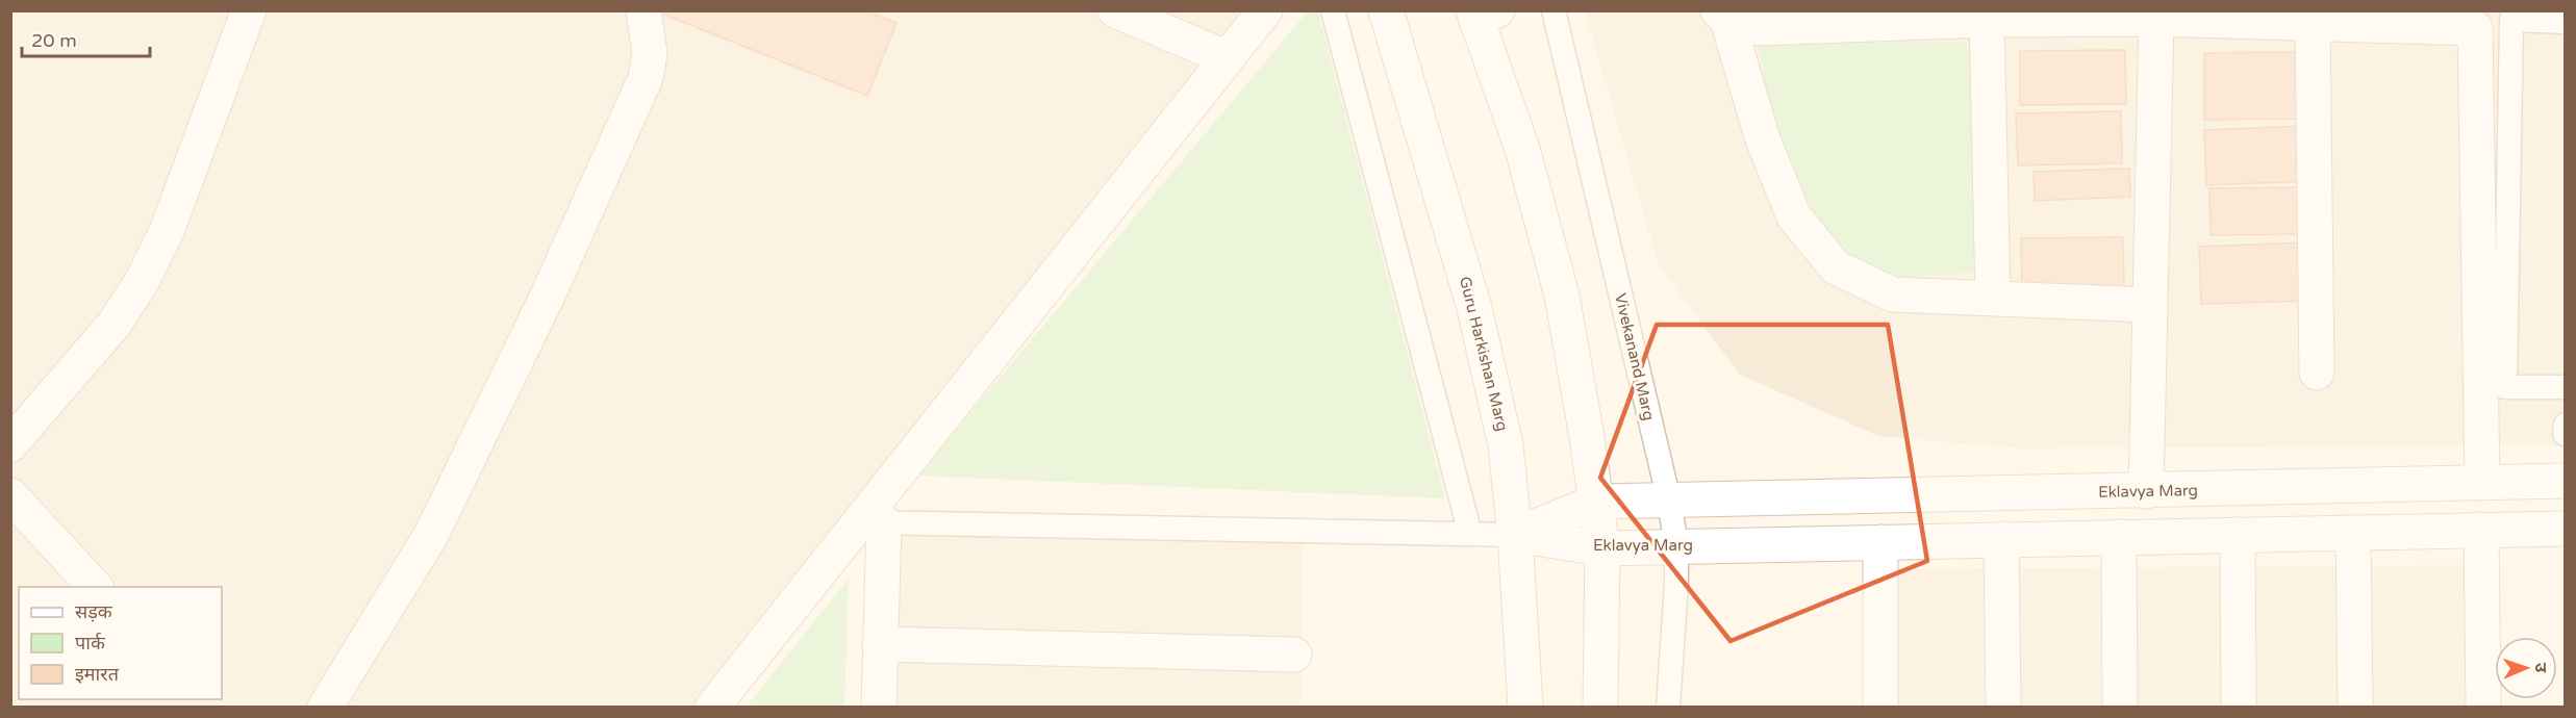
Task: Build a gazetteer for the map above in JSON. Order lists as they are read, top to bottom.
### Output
{
  "streets": {
    "street": ["Guru Harkishan Marg", "Eklavya Marg"],
    "lane": ["Vivekanand Marg"]
  },
  "crossings": [
    ["Guru Harkishan Marg", "Eklavya Marg"],
    ["Vivekanand Marg", "Eklavya Marg"]
  ],
  "legend": ["सड़क", "पार्क", "इमारत"],
  "scale_bar": "20 m",
  "north": "right"
}
